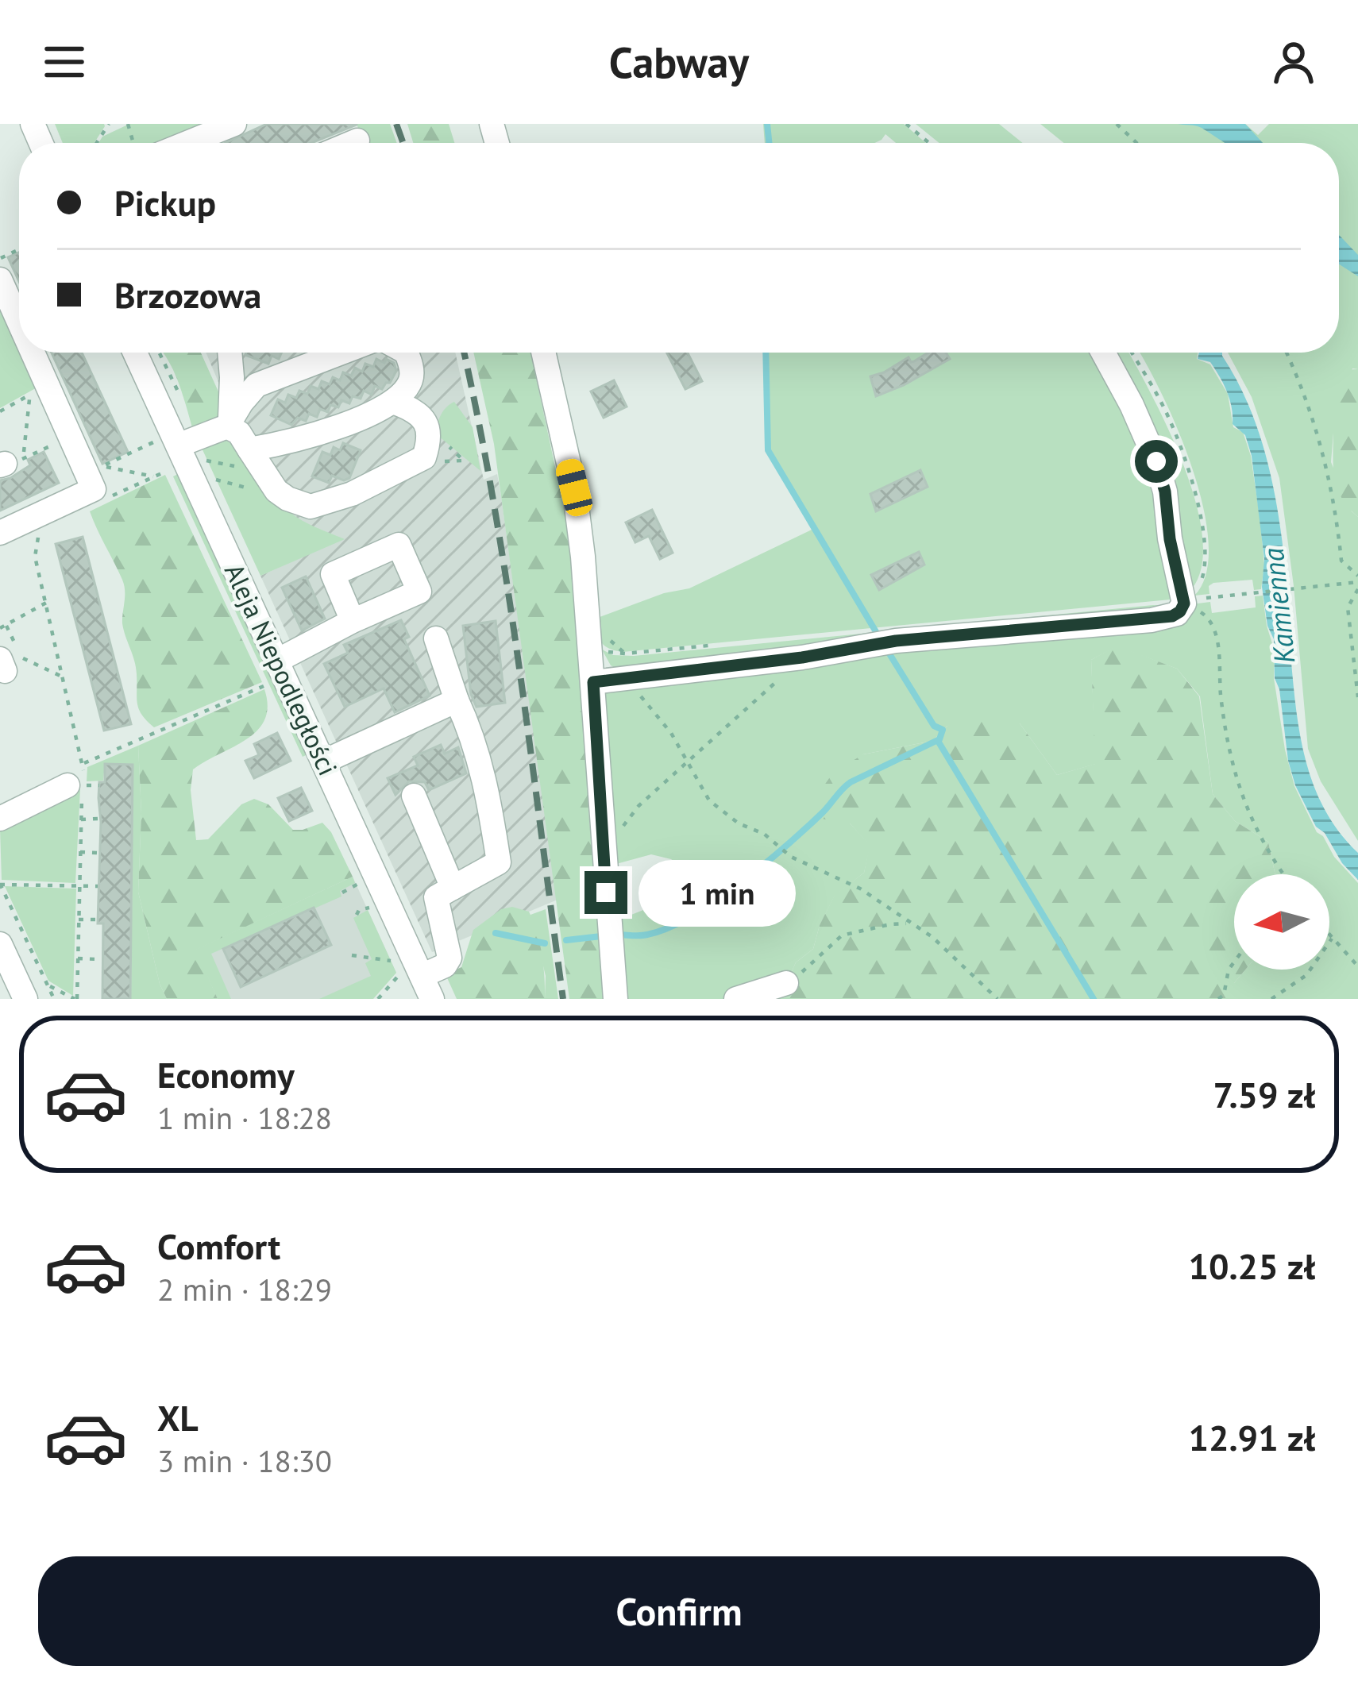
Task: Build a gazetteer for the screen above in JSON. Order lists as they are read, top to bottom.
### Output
{
  "streets": {
    "street": ["Aleja Niepodległości"]
  },
  "water": ["Kamienna"],
  "north": "left",
  "page": {
    "header": "Cabway",
    "banner": ["Pickup", "Brzozowa"],
    "bubble": "1 min",
    "list": [
      {
        "name": "Economy",
        "note": "1 min · 18:28",
        "value": "7.59 zł"
      },
      {
        "name": "Comfort",
        "note": "2 min · 18:29",
        "value": "10.25 zł"
      },
      {
        "name": "XL",
        "note": "3 min · 18:30",
        "value": "12.91 zł"
      }
    ],
    "buttons": "Confirm"
  }
}
